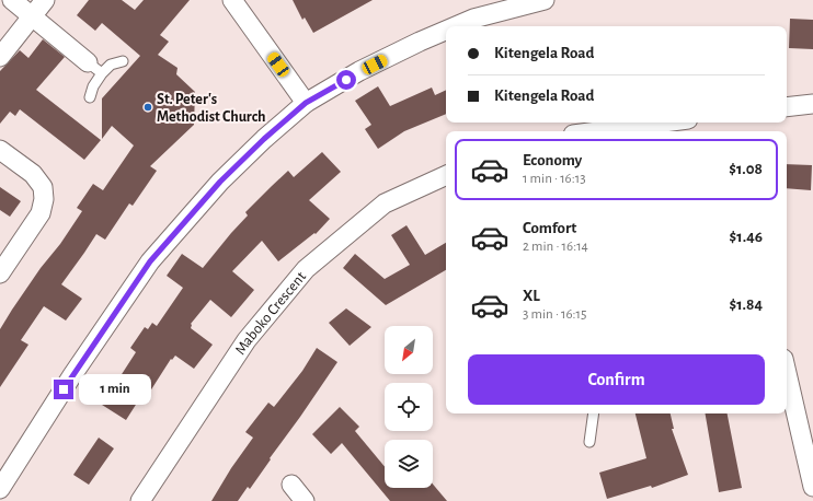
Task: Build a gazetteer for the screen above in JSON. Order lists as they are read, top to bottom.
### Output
{
  "streets": {
    "street": ["Maboko Crescent"]
  },
  "places": ["St. Peter's Methodist Church"],
  "north": "bottom left",
  "page": {
    "banner": ["Kitengela Road", "Kitengela Road"],
    "list": [
      {
        "name": "Economy",
        "note": "1 min · 16:13",
        "value": "$1.08"
      },
      {
        "name": "Comfort",
        "note": "2 min · 16:14",
        "value": "$1.46"
      },
      {
        "name": "XL",
        "note": "3 min · 16:15",
        "value": "$1.84"
      }
    ],
    "buttons": "Confirm",
    "bubble": "1 min"
  }
}
